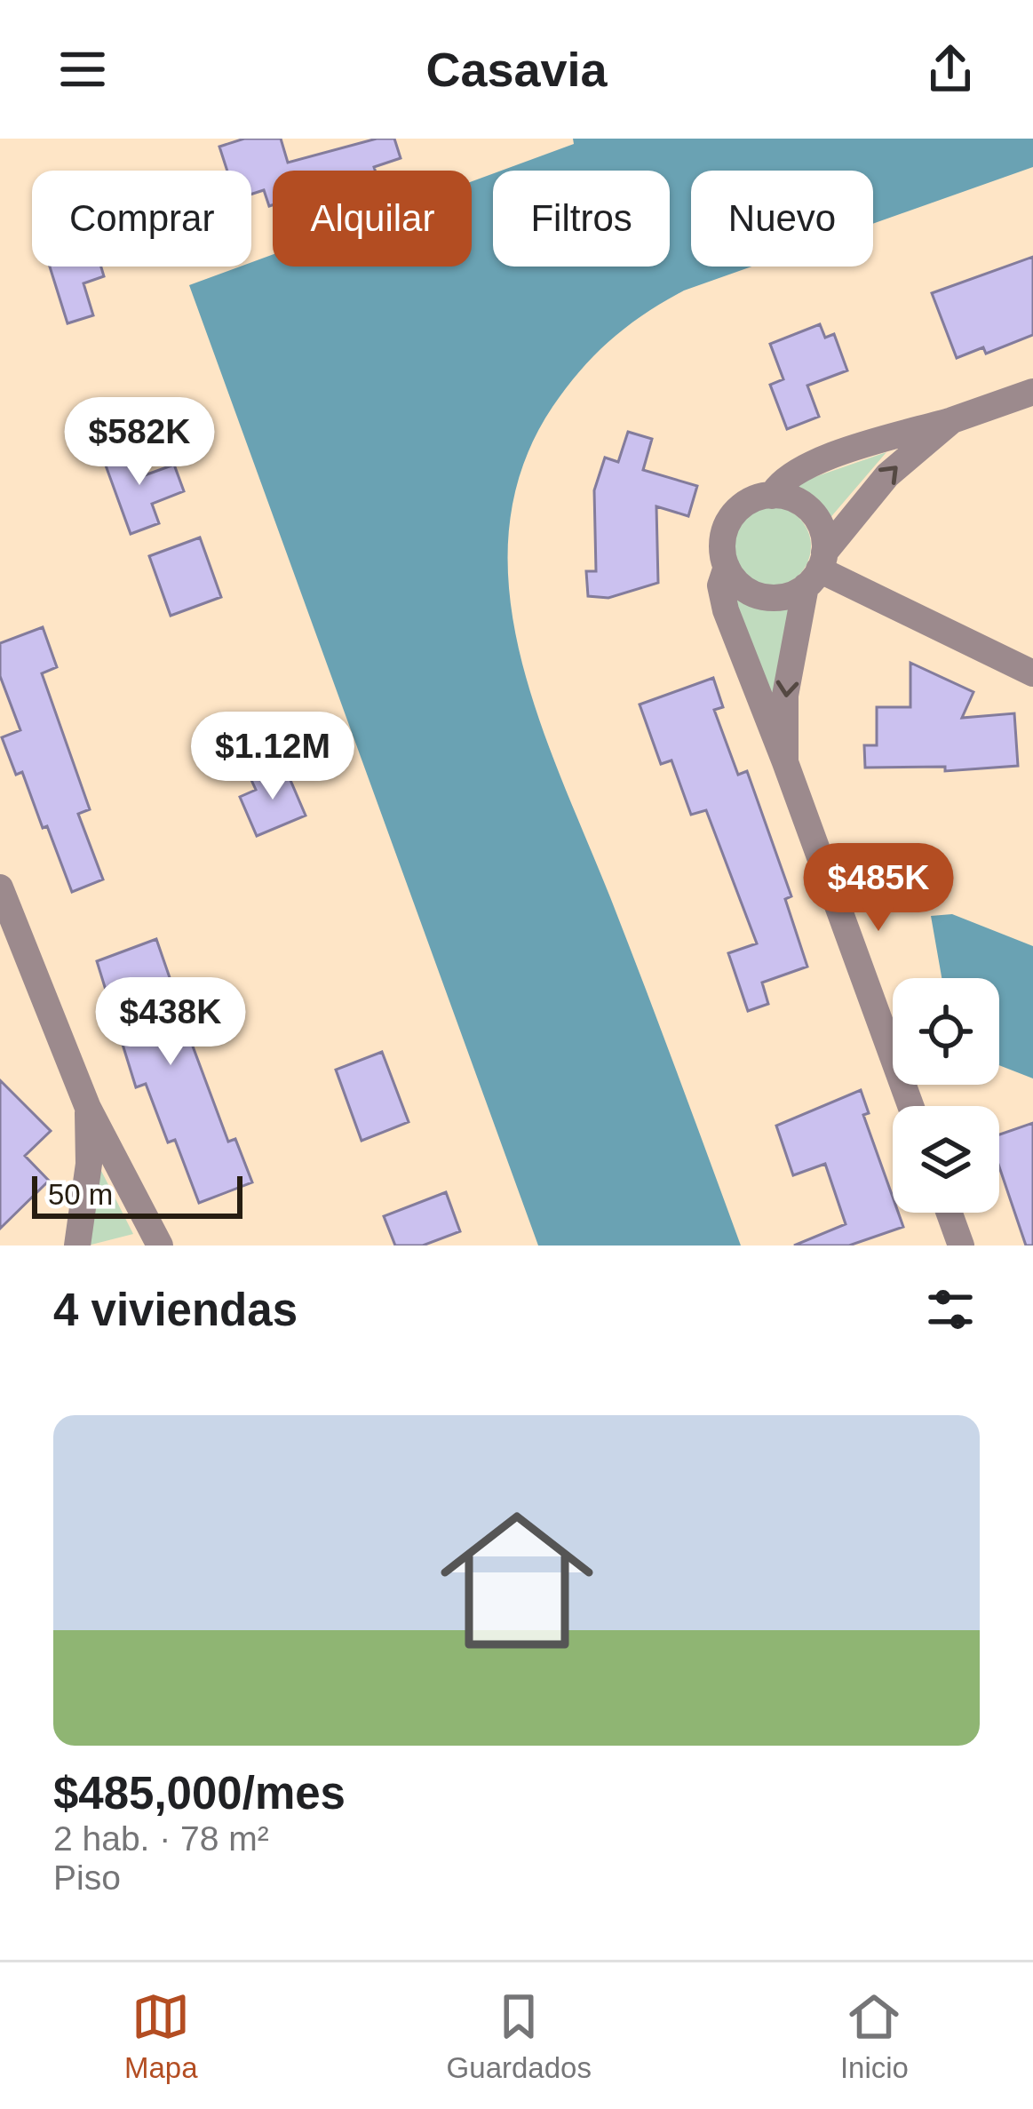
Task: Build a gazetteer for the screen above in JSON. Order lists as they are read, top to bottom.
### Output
{
  "scale_bar": "50 m",
  "page": {
    "header": "Casavia",
    "chip": [
      "Comprar",
      "Alquilar",
      "Filtros",
      "Nuevo"
    ],
    "price": [
      "$582K",
      "$1.12M",
      "$485K",
      "$438K"
    ],
    "scale": "50 m",
    "heading": "4 viviendas",
    "list": [
      {
        "name": "$485,000/mes",
        "note": "2 hab. · 78 m² · Piso"
      }
    ],
    "tabs": ["Mapa", "Guardados", "Inicio"]
  }
}
